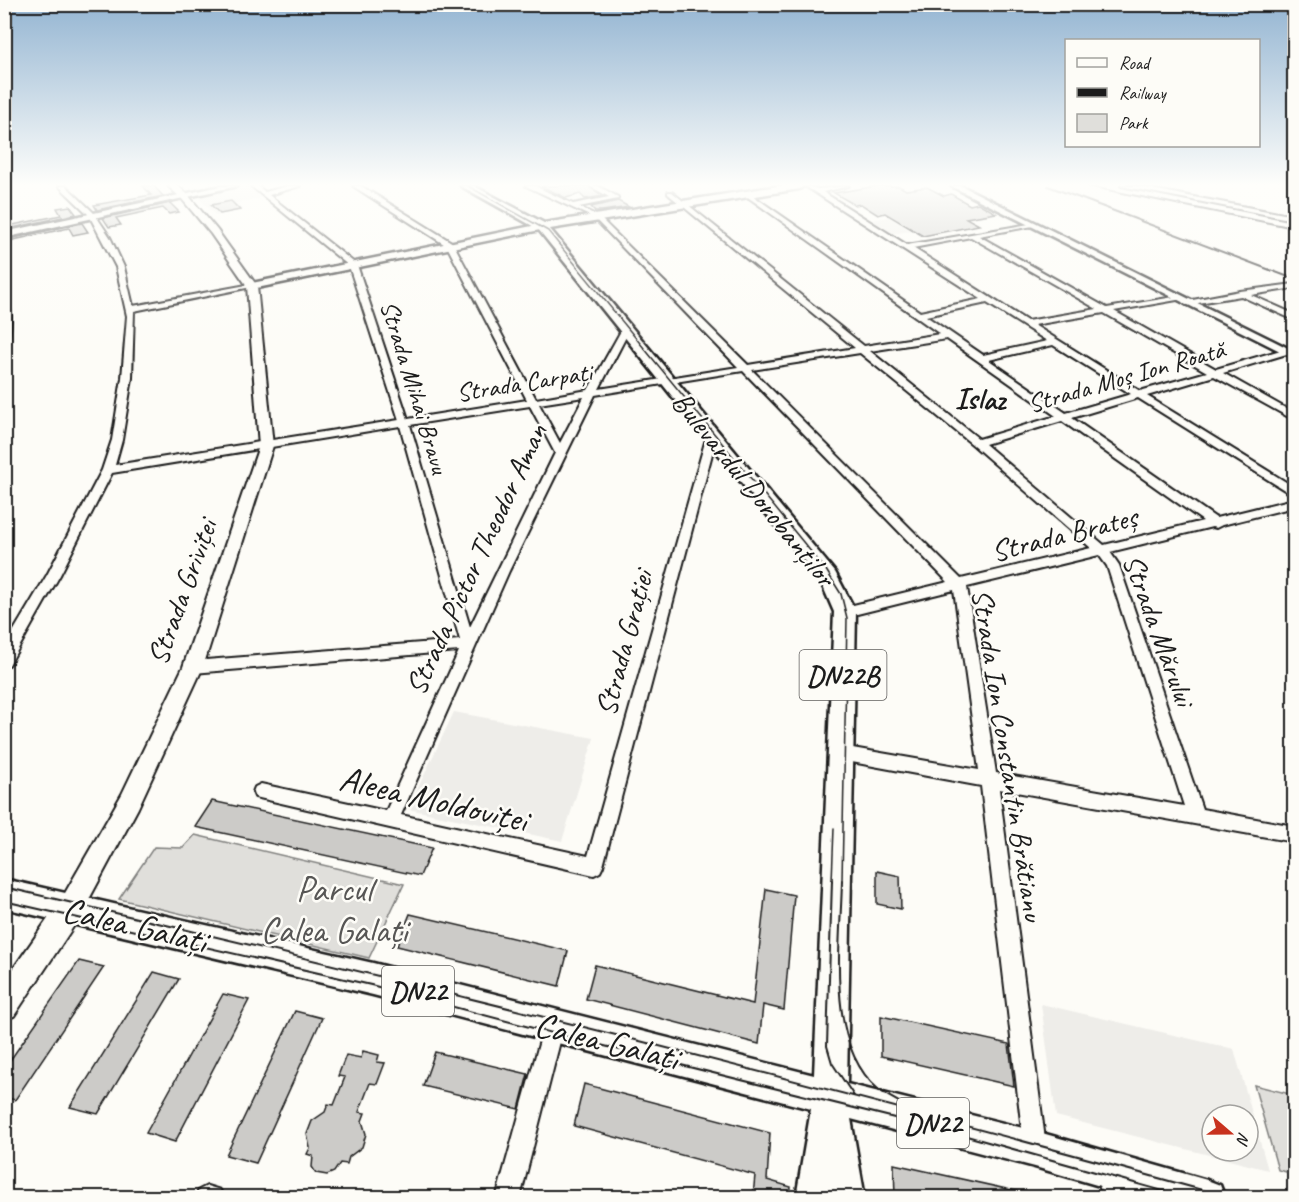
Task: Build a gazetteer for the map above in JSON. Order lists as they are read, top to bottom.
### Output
{
  "streets": {
    "main road": [
      "Bulevardul Dorobanților",
      "Strada Griviței",
      "DN22B",
      "Calea Galați",
      "DN22"
    ],
    "street": [
      "Strada Moș Ion Roată",
      "Strada Carpați",
      "Strada Mihai Bravu",
      "Strada Brateș",
      "Strada Pictor Theodor Aman",
      "Strada Mărului",
      "Strada Grației",
      "Strada Ion Constantin Brătianu",
      "Aleea Moldoviței"
    ]
  },
  "crossings": [
    ["Strada Moș Ion Roată", "Strada Mărului"],
    ["Strada Carpați", "Strada Mihai Bravu"],
    ["Strada Carpați", "Bulevardul Dorobanților"],
    ["Strada Carpați", "Strada Pictor Theodor Aman"],
    ["Strada Carpați", "Strada Griviței"],
    ["Strada Carpați", "Strada Mărului"],
    ["Strada Carpați", "Strada Ion Constantin Brătianu"],
    ["Strada Mihai Bravu", "Strada Pictor Theodor Aman"],
    ["Bulevardul Dorobanților", "Strada Brateș"],
    ["Bulevardul Dorobanților", "Strada Pictor Theodor Aman"],
    ["Bulevardul Dorobanților", "Strada Grației"],
    ["Bulevardul Dorobanților", "Calea Galați"],
    ["Strada Brateș", "Strada Mărului"],
    ["Strada Brateș", "Strada Ion Constantin Brătianu"],
    ["Strada Pictor Theodor Aman", "Aleea Moldoviței"],
    ["Strada Griviței", "Calea Galați"],
    ["Strada Grației", "Aleea Moldoviței"],
    ["Strada Ion Constantin Brătianu", "Calea Galați"]
  ],
  "districts": ["Islaz"],
  "parks": ["Parcul Calea Galați"],
  "legend": ["Road", "Railway", "Park"],
  "north": "right"
}
